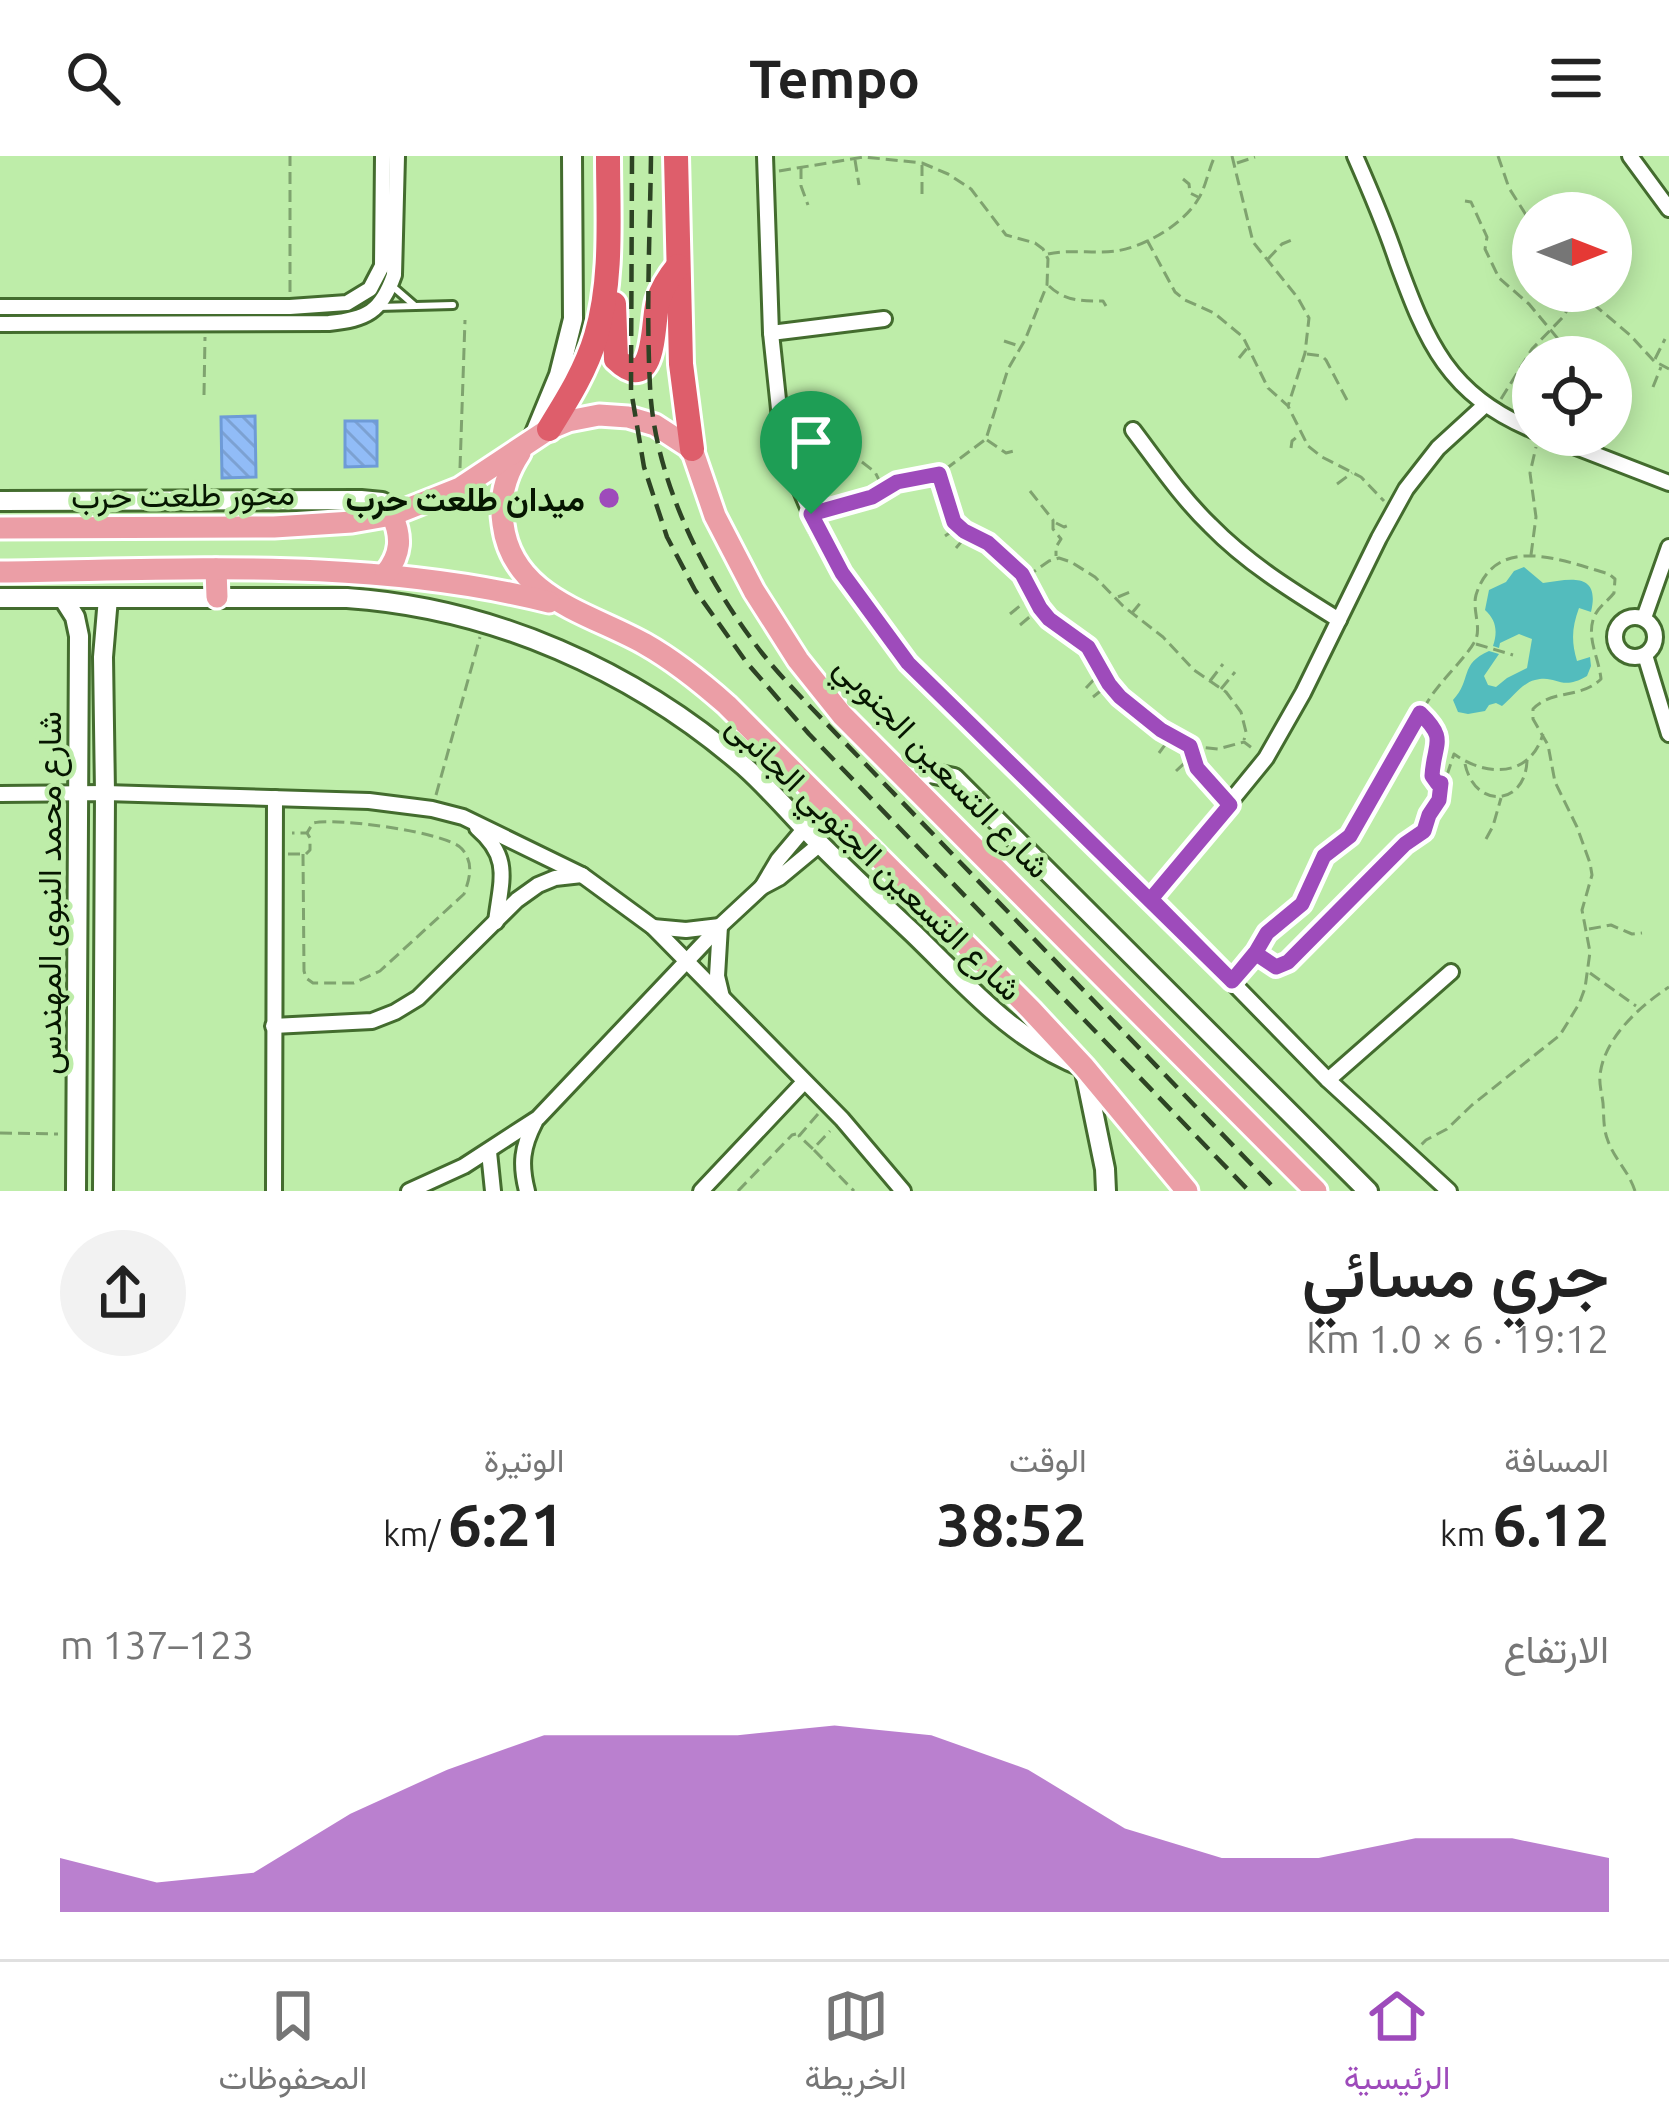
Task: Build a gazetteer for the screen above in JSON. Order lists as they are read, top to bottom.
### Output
{
  "streets": {
    "highway": ["شارع التسعين الجنوبي"],
    "main road": ["محور طلعت حرب"],
    "street": ["شارع التسعين الجنوبي الجانبى", "شارع محمد النبوى المهندس"]
  },
  "crossings": [
    ["محور طلعت حرب", "شارع التسعين الجنوبي"],
    ["شارع التسعين الجنوبي الجانبى", "شارع محمد النبوى المهندس"]
  ],
  "places": ["ميدان طلعت حرب"],
  "north": "right",
  "page": {
    "header": "Tempo",
    "heading": ["جري مسائي", "19:12 · 6 × 1.0 km"],
    "stats": [
      ["المسافة", "6.12 km"],
      ["الوقت", "38:52"],
      ["الوتيرة", "6:21 /km"]
    ],
    "chart": ["الارتفاع", "123–137 m"],
    "tabs": ["الرئيسية", "الخريطة", "المحفوظات"]
  }
}
